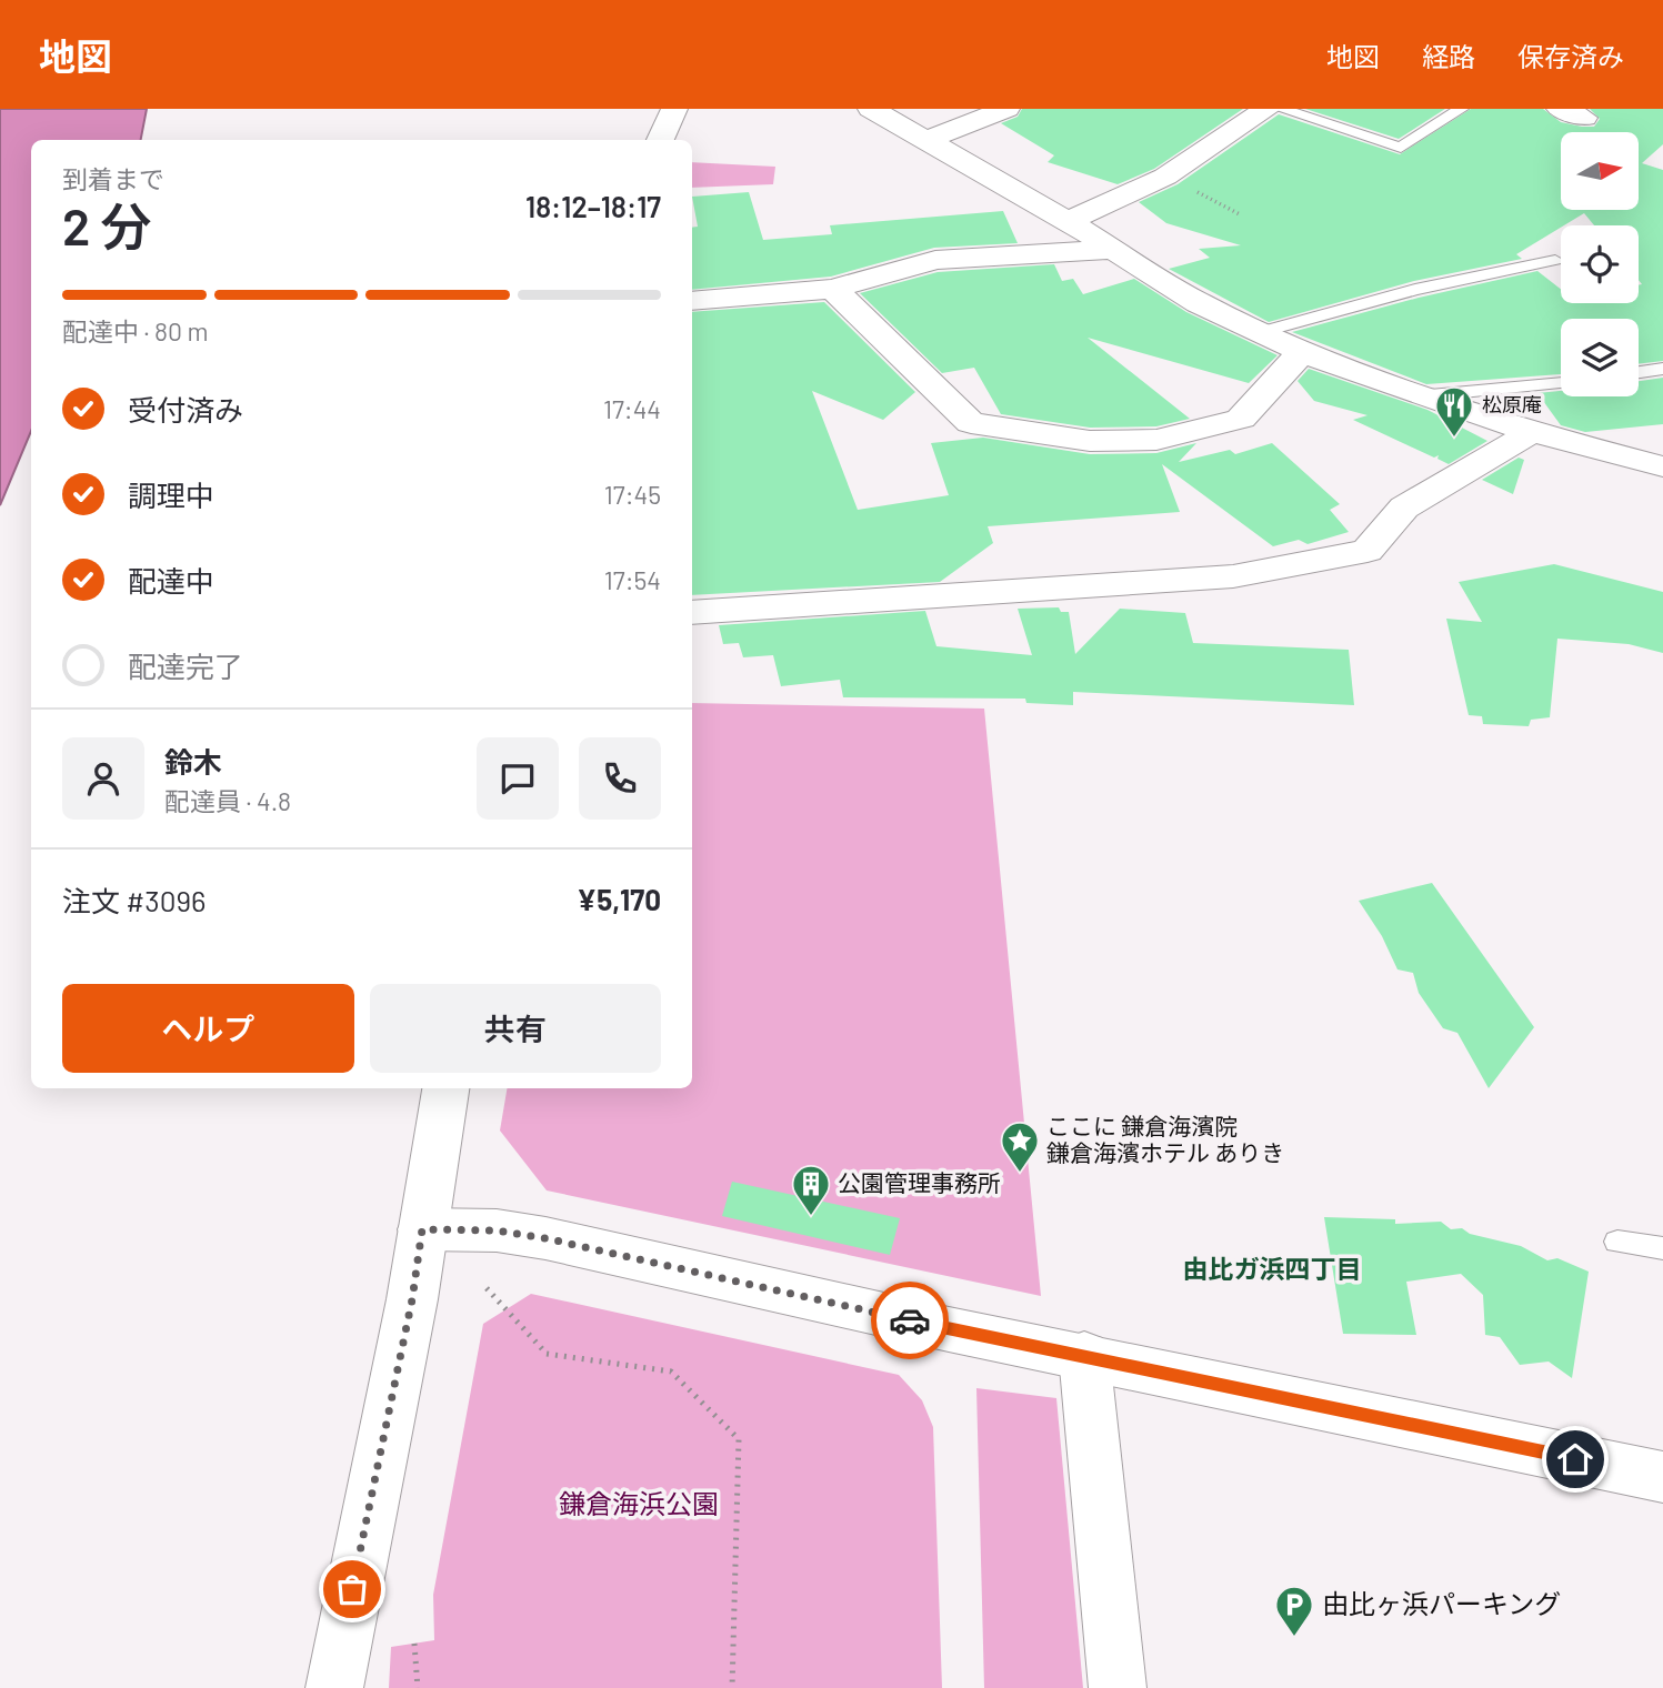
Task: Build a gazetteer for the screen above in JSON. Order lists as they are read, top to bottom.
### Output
{
  "districts": ["由比ガ浜四丁目"],
  "parks": ["鎌倉海浜公園"],
  "places": {
    "restaurant": ["松原庵"],
    "place": ["ここに 鎌倉海濱院 鎌倉海濱ホテル ありき"],
    "building": ["公園管理事務所"],
    "parking": ["由比ヶ浜パーキング"]
  },
  "north": "right",
  "page": {
    "header": "地図",
    "nav": ["地図", "経路", "保存済み"],
    "heading": ["2 分", "到着まで", "18:12–18:17"],
    "panel": [
      "鈴木",
      "配達員 · 4.8",
      "注文 #3096",
      "¥5,170"
    ],
    "bar": "配達中 · 80 m",
    "list": [
      ["受付済み", "17:44"],
      ["調理中", "17:45"],
      ["配達中", "17:54"],
      "配達完了"
    ],
    "buttons": ["ヘルプ", "共有"]
  }
}
